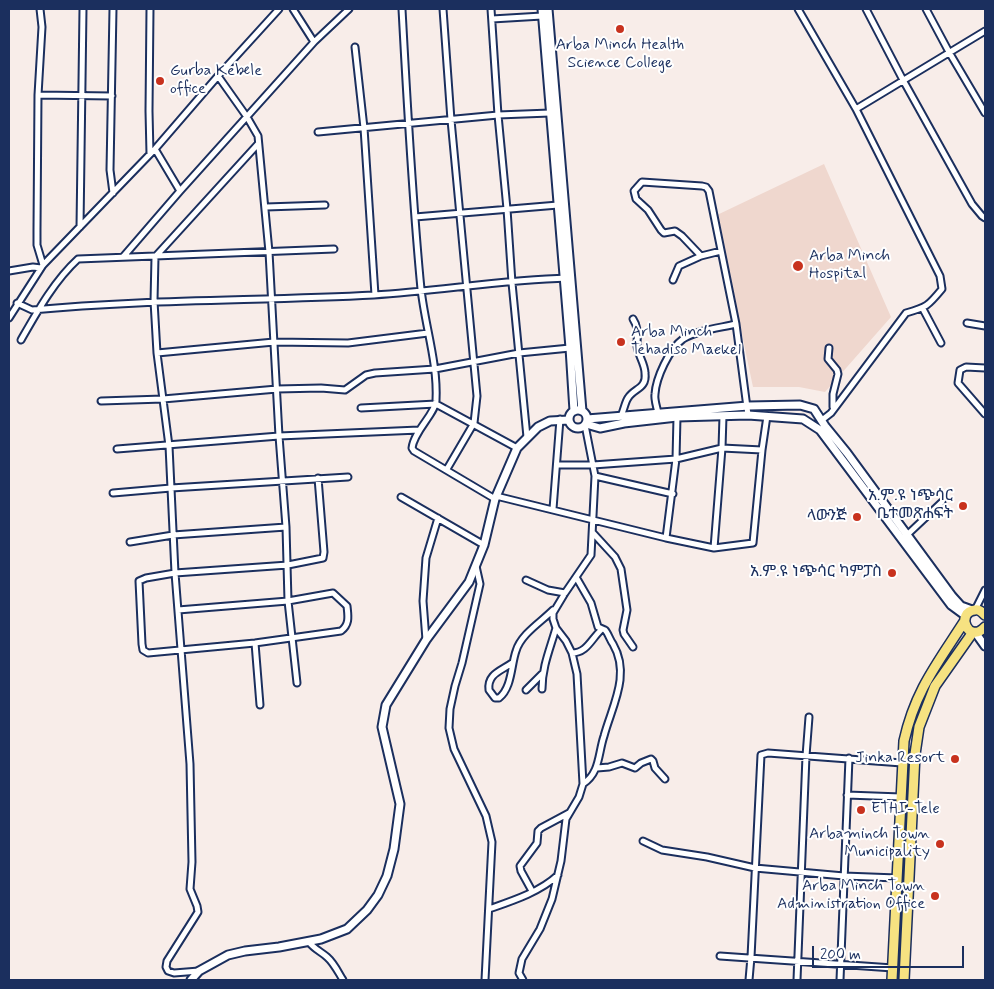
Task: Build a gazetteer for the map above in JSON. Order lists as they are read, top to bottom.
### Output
{
  "places": [
    "Arba Minch Health Science College",
    "Gurba Kebele office",
    "Arba Minch Hospital",
    "Arba Minch Tehadiso Maekel",
    "አ.ም.ዩ ነጭሳር ቤተመጽሐፍት",
    "ላውንጅ",
    "አ.ም.ዩ ነጭሳር ካምፓስ",
    "Jinka Resort",
    "ETHI-Tele",
    "Arbaminch Town Municipality",
    "Arba Minch Town Administration Office"
  ],
  "scale_bar": "200 m"
}
